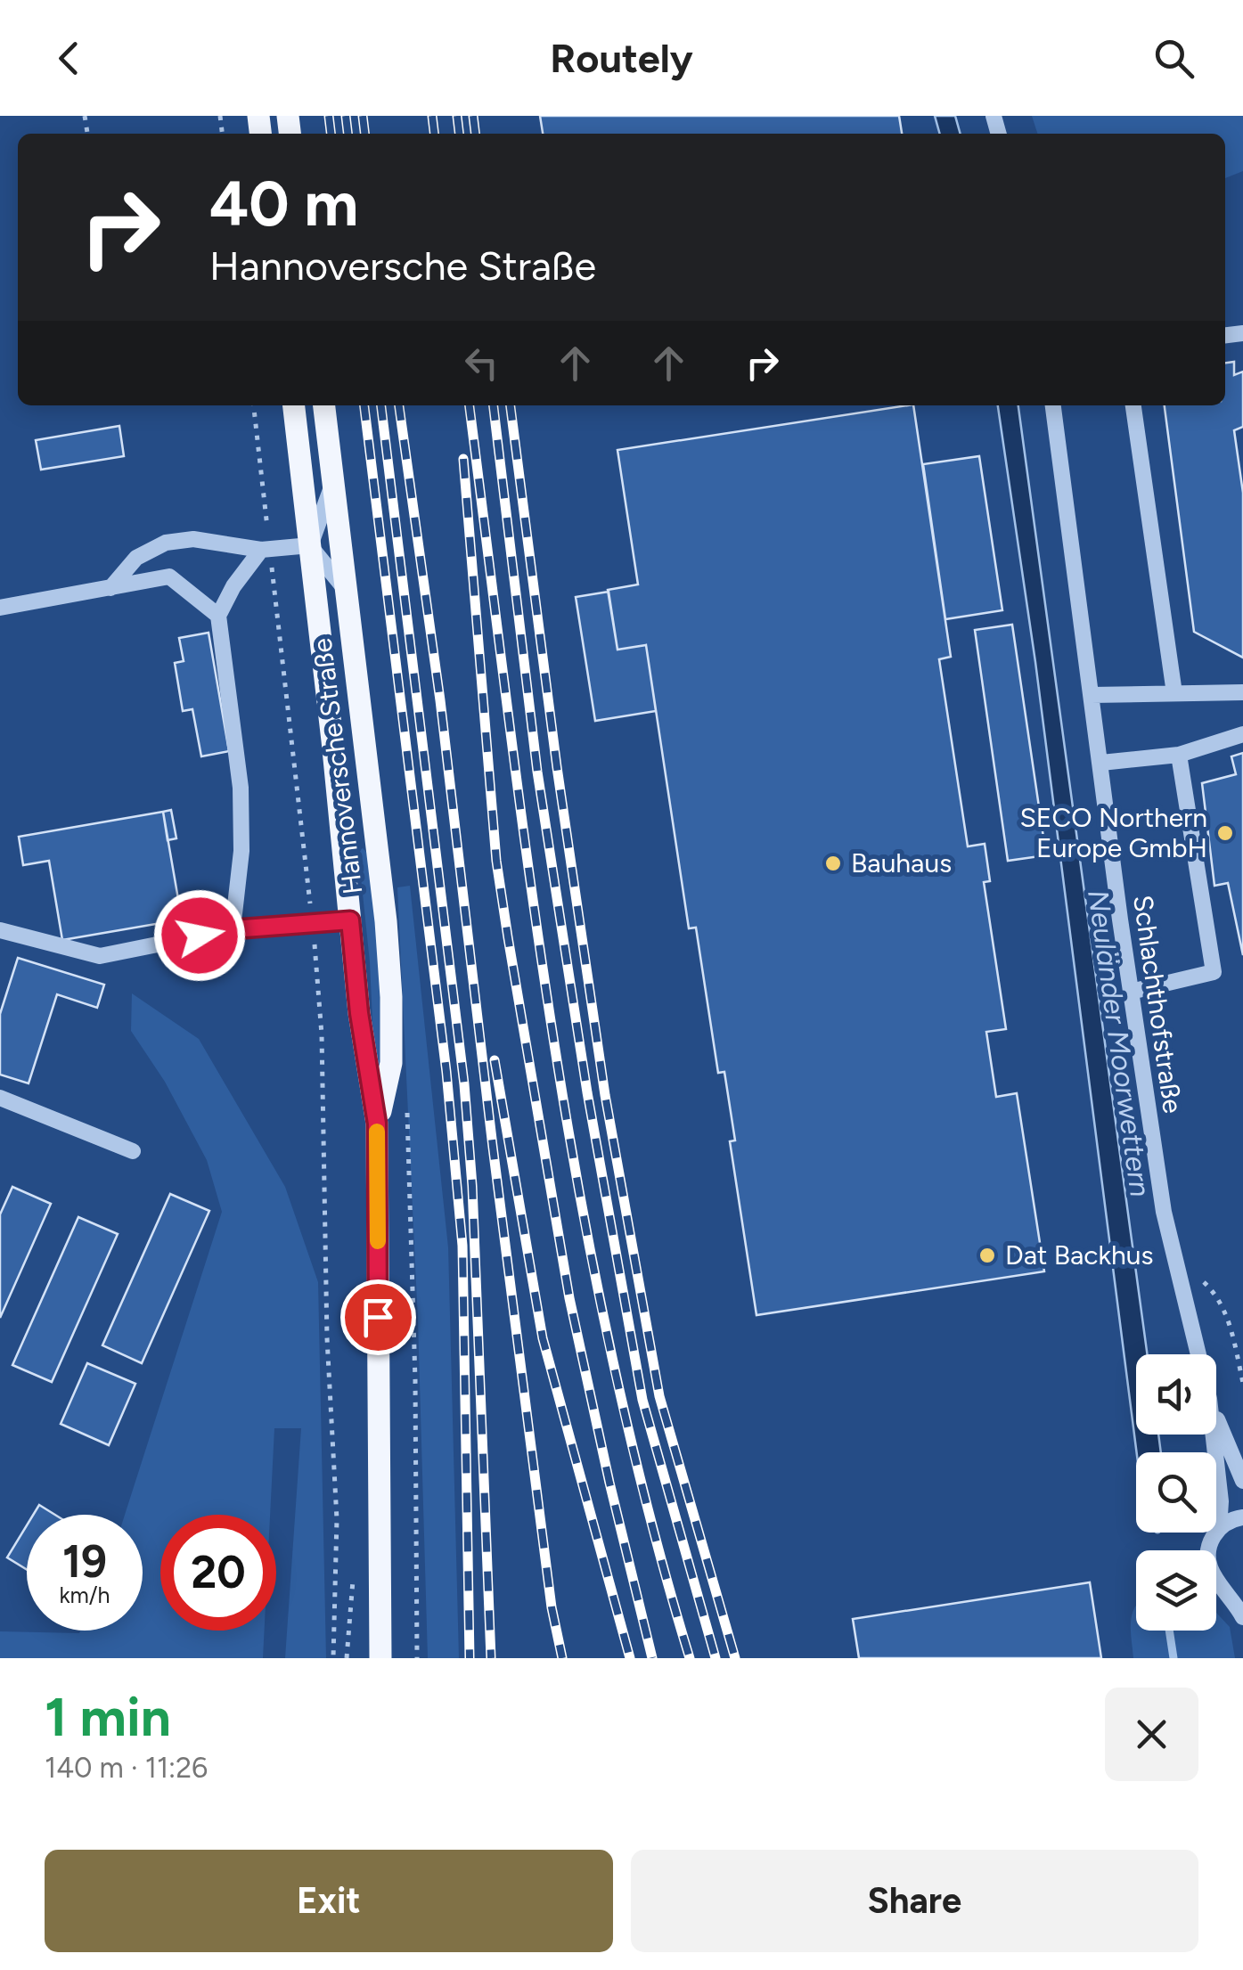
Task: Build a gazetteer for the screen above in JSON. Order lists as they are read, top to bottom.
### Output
{
  "streets": {
    "main road": ["Hannoversche Straße"],
    "street": ["Schlachthofstraße"]
  },
  "water": ["Neuländer Moorwettern"],
  "places": ["SECO Northern Europe GmbH", "Bauhaus", "Dat Backhus"],
  "page": {
    "header": "Routely",
    "turn": ["40 m", "Hannoversche Straße"],
    "speed": "19 km/h",
    "limit": "20",
    "heading": ["1 min", "140 m · 11:26"],
    "buttons": ["Exit", "Share"]
  }
}
